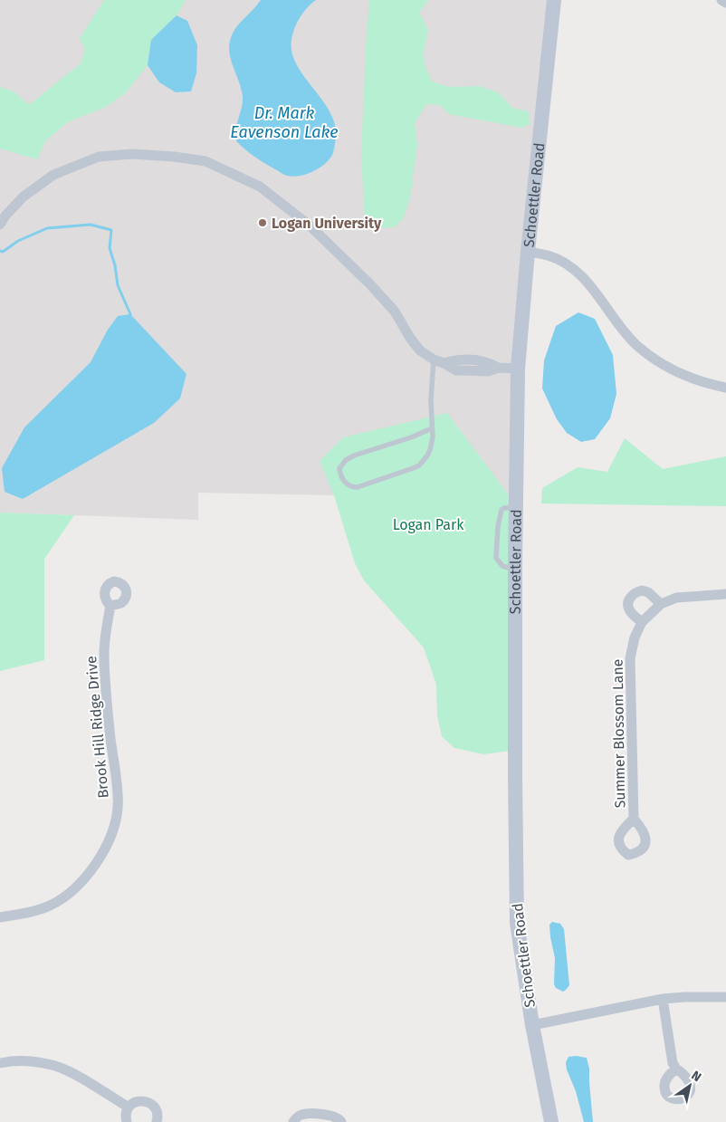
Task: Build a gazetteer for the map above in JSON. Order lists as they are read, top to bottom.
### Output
{
  "streets": {
    "street": ["Schoettler Road", "Brook Hill Ridge Drive", "Summer Blossom Lane"]
  },
  "water": ["Dr. Mark Eavenson Lake"],
  "parks": ["Logan Park"],
  "places": ["Logan University"],
  "north": "top right"
}
